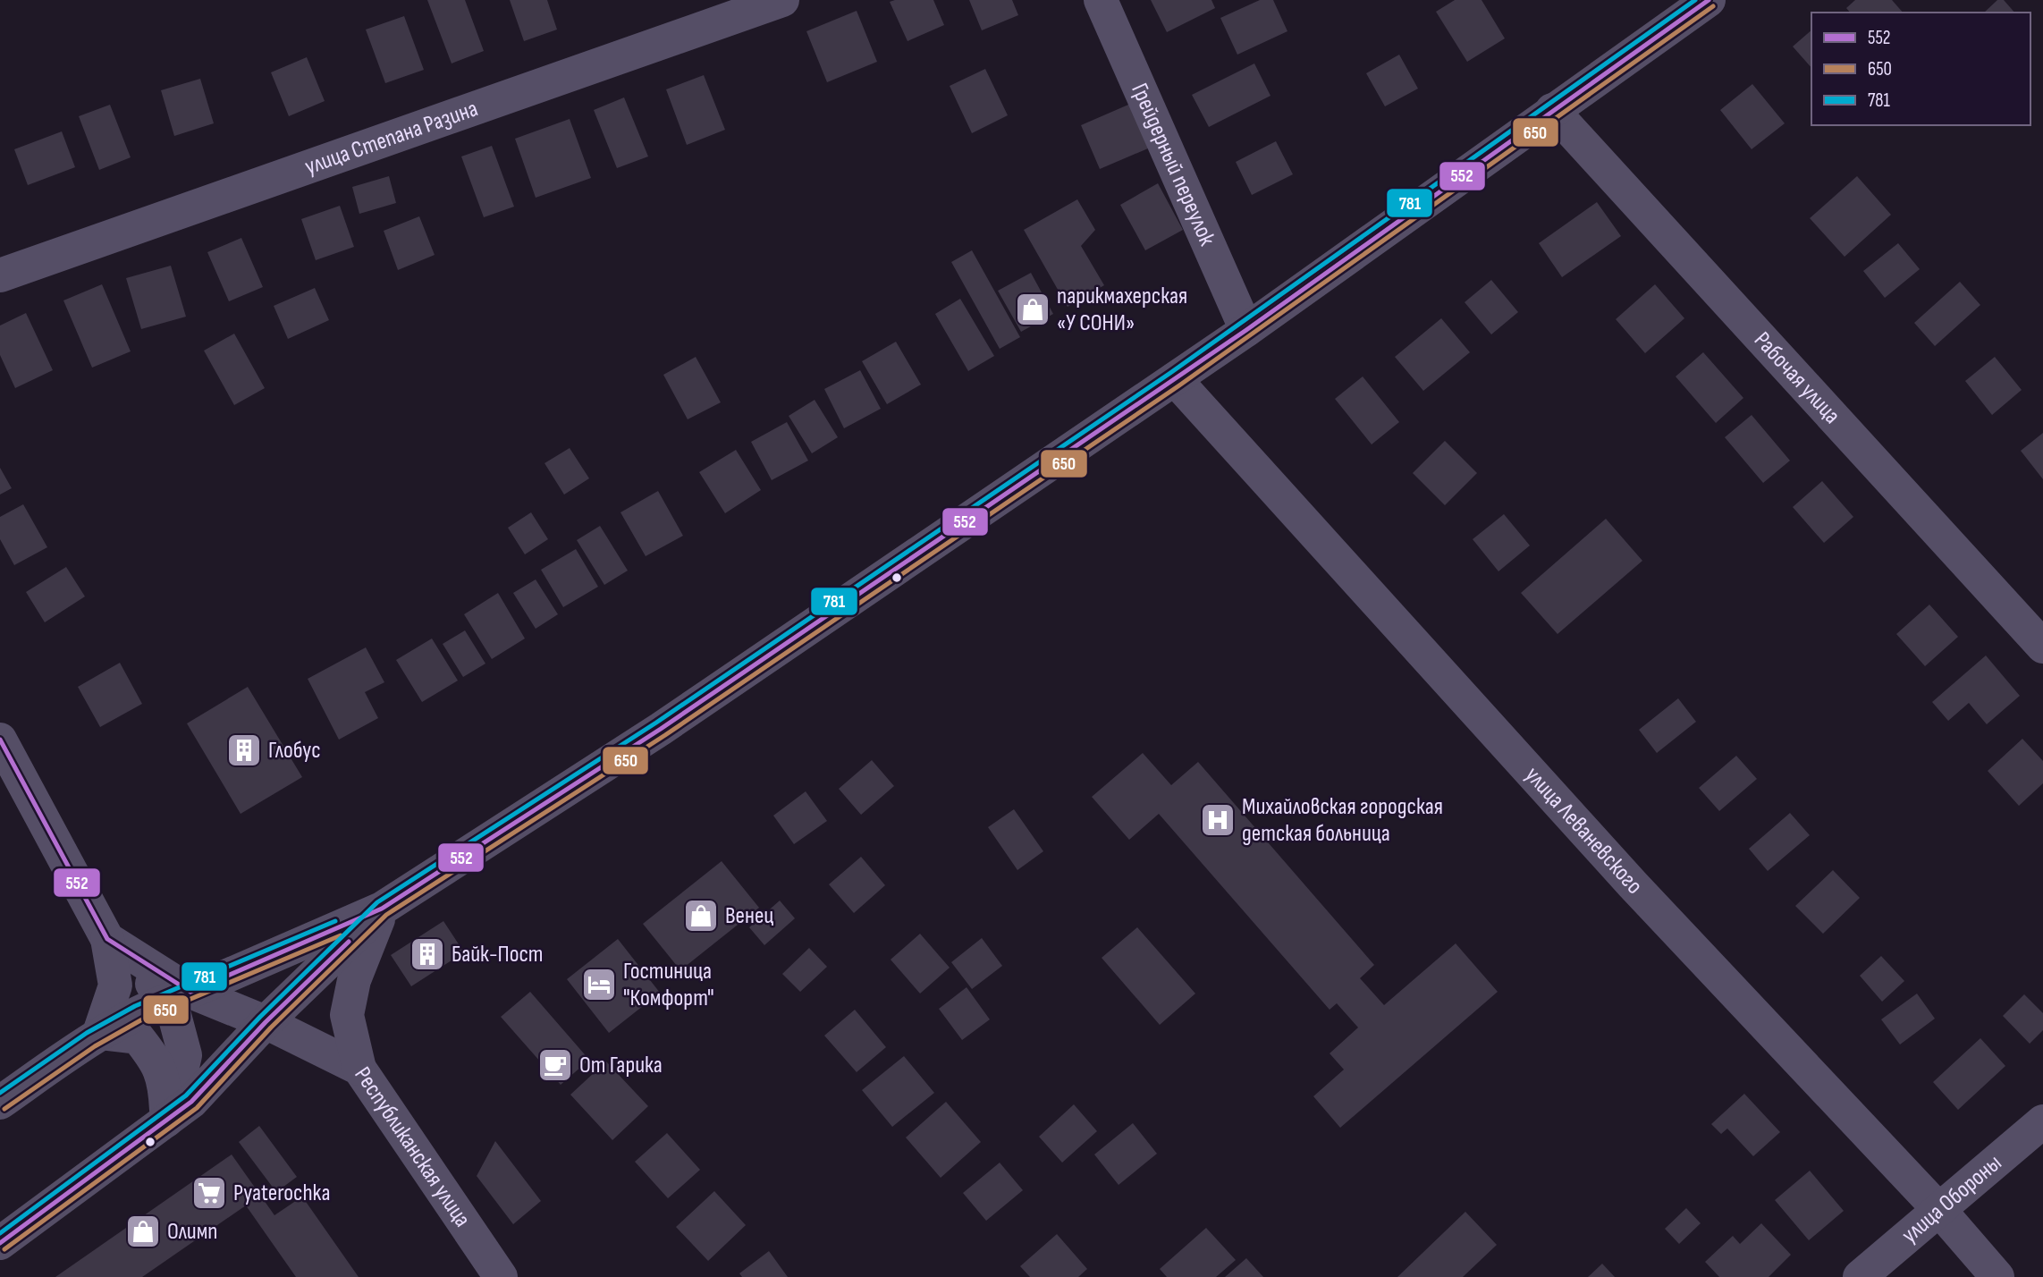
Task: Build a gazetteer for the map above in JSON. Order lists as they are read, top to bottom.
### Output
{
  "streets": {
    "street": [
      "улица Степана Разина",
      "Грейдерный переулок",
      "Рабочая улица",
      "улица Леваневского",
      "Республиканская улица",
      "улица Обороны"
    ]
  },
  "crossings": [
    ["улица Леваневского", "улица Обороны"]
  ],
  "places": {
    "shop": ["парикмахерская «У СОНИ»", "Венец", "Олимп"],
    "building": ["Глобус", "Байк-Пост"],
    "hospital": ["Михайловская городская детская больница"],
    "hotel": ["Гостиница \"Комфорт\""],
    "cafe": ["От Гарика"],
    "supermarket": ["Pyaterochka"]
  },
  "lines": ["transit line 552", "transit line 781", "transit line 650"],
  "legend": ["552", "650", "781"]
}
